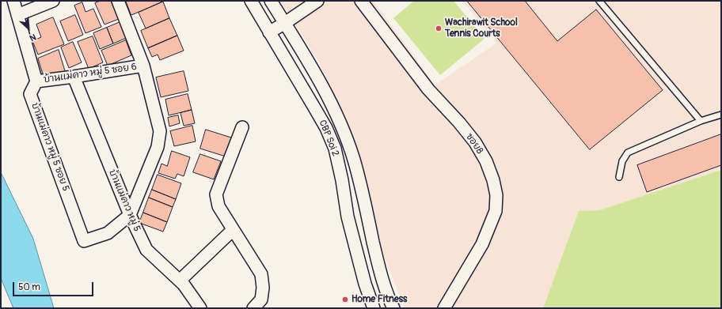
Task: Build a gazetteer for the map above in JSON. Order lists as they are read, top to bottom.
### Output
{
  "streets": {
    "street": [
      "บ้านแม่คาว หมู่ 5 ซอย 6",
      "CBP Soi 2",
      "ซอย8",
      "บ้านแม่คาว หมู่ 5 ซอย 5",
      "บ้านแม่คาว หมู่ 5"
    ]
  },
  "crossings": [
    ["บ้านแม่คาว หมู่ 5 ซอย 6", "บ้านแม่คาว หมู่ 5 ซอย 5"],
    ["บ้านแม่คาว หมู่ 5 ซอย 6", "บ้านแม่คาว หมู่ 5"],
    ["บ้านแม่คาว หมู่ 5 ซอย 5", "บ้านแม่คาว หมู่ 5"]
  ],
  "places": ["Wachirawit School Tennis Courts", "Home Fitness"],
  "scale_bar": "50 m",
  "north": "bottom right"
}
